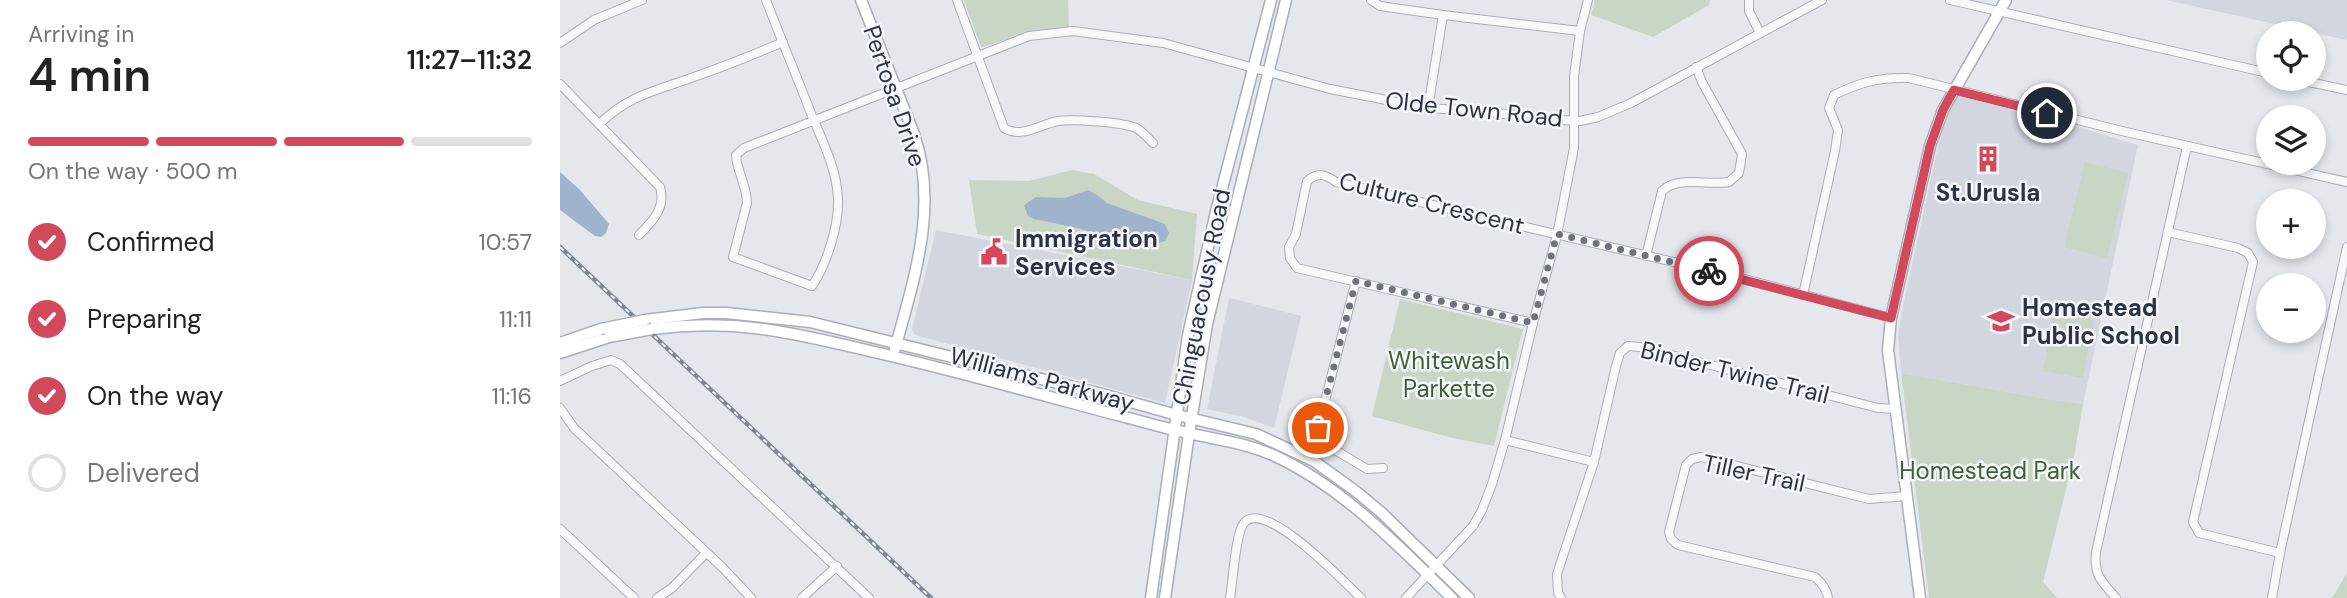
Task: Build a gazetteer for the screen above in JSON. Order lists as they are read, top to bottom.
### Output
{
  "streets": {
    "main road": ["Pertosa Drive", "Chinguacousy Road", "Williams Parkway"],
    "street": [
      "Olde Town Road",
      "Culture Crescent",
      "Binder Twine Trail",
      "Tiller Trail"
    ]
  },
  "crossings": [
    ["Pertosa Drive", "Olde Town Road"],
    ["Pertosa Drive", "Williams Parkway"],
    ["Olde Town Road", "Chinguacousy Road"],
    ["Chinguacousy Road", "Williams Parkway"]
  ],
  "parks": ["Whitewash Parkette", "Homestead Park"],
  "places": {
    "building": ["St.Urusla"],
    "public building": ["Immigration Services"],
    "school or university": ["Homestead Public School"]
  },
  "page": {
    "heading": ["4 min", "Arriving in", "11:27–11:32"],
    "map_buttons": ["+", "−"],
    "bar": "On the way · 500 m",
    "list": [
      ["Confirmed", "10:57"],
      ["Preparing", "11:11"],
      ["On the way", "11:16"],
      "Delivered"
    ]
  }
}
